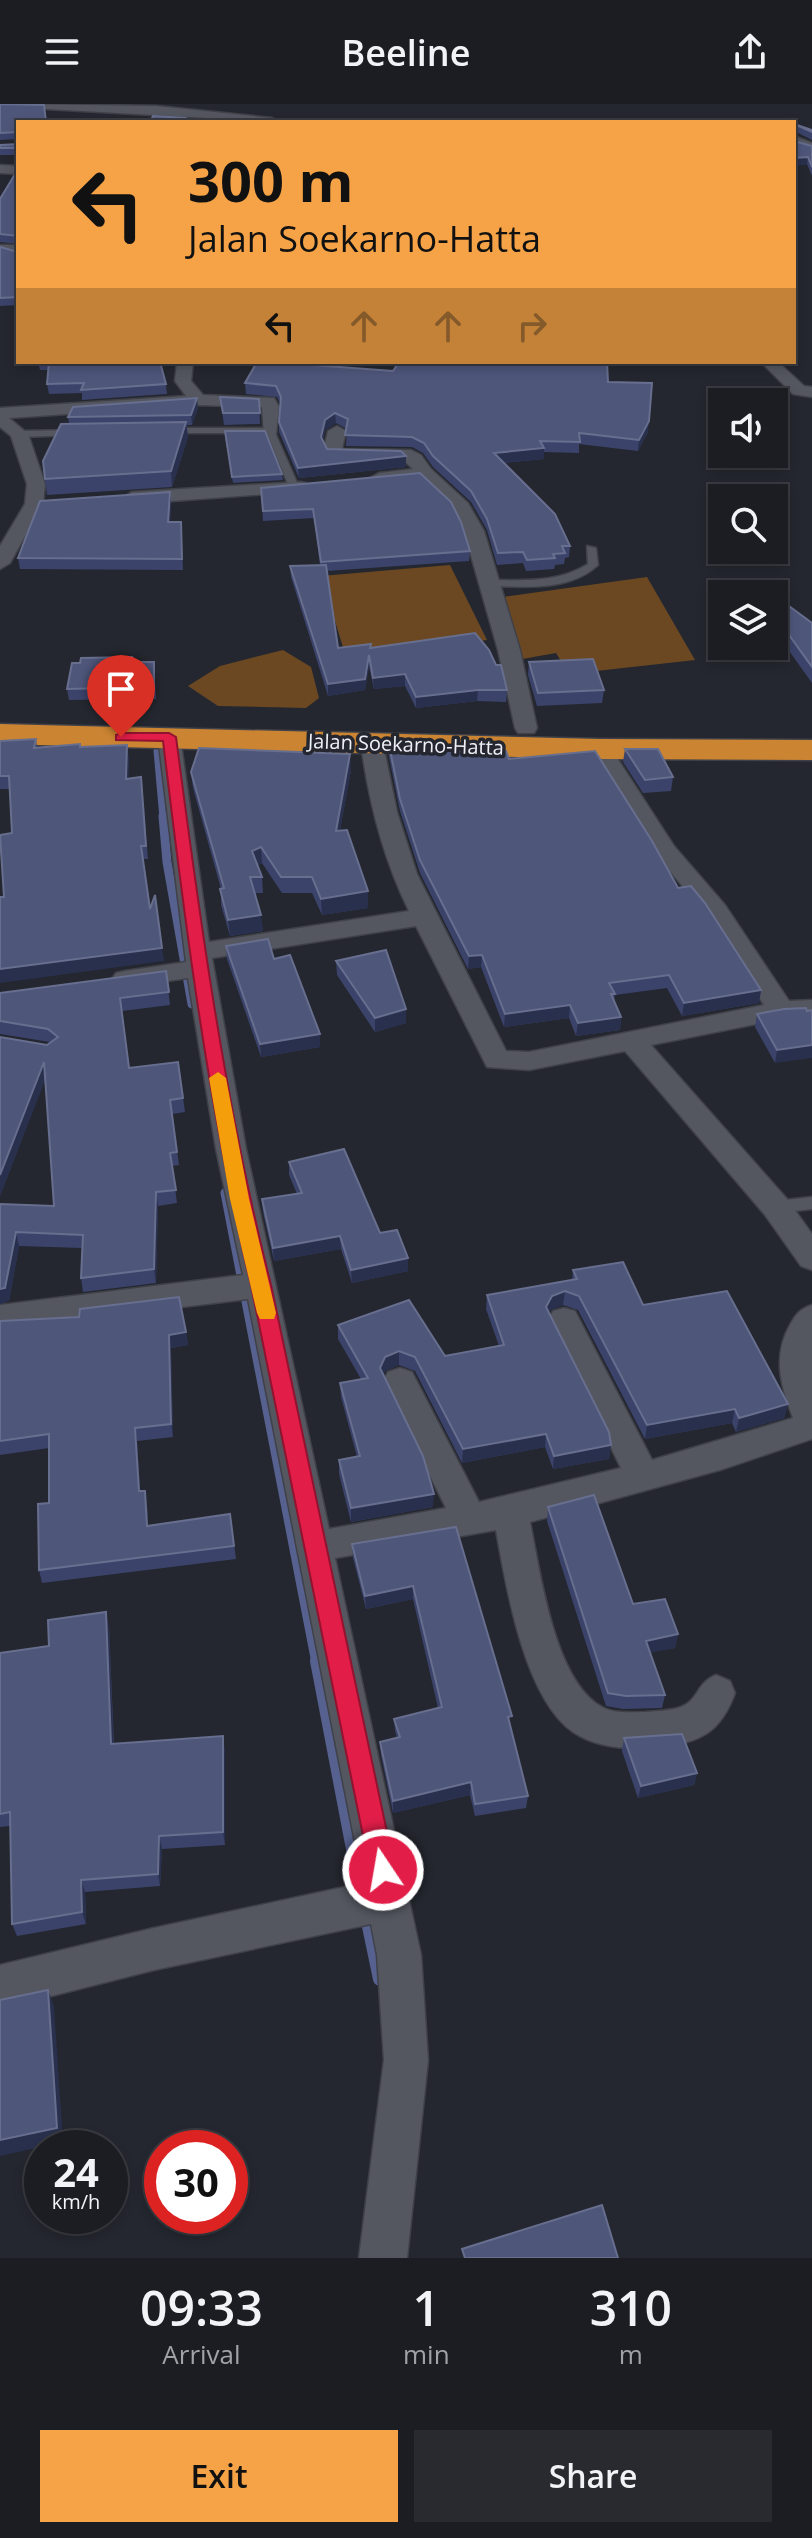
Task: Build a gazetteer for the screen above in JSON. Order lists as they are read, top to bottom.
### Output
{
  "streets": {
    "highway": ["Jalan Soekarno-Hatta"]
  },
  "page": {
    "header": "Beeline",
    "turn": ["300 m", "Jalan Soekarno-Hatta"],
    "speed": "24 km/h",
    "limit": "30",
    "eta": [
      "09:33",
      "Arrival",
      "1",
      "min",
      "310",
      "m"
    ],
    "buttons": ["Exit", "Share"]
  }
}
